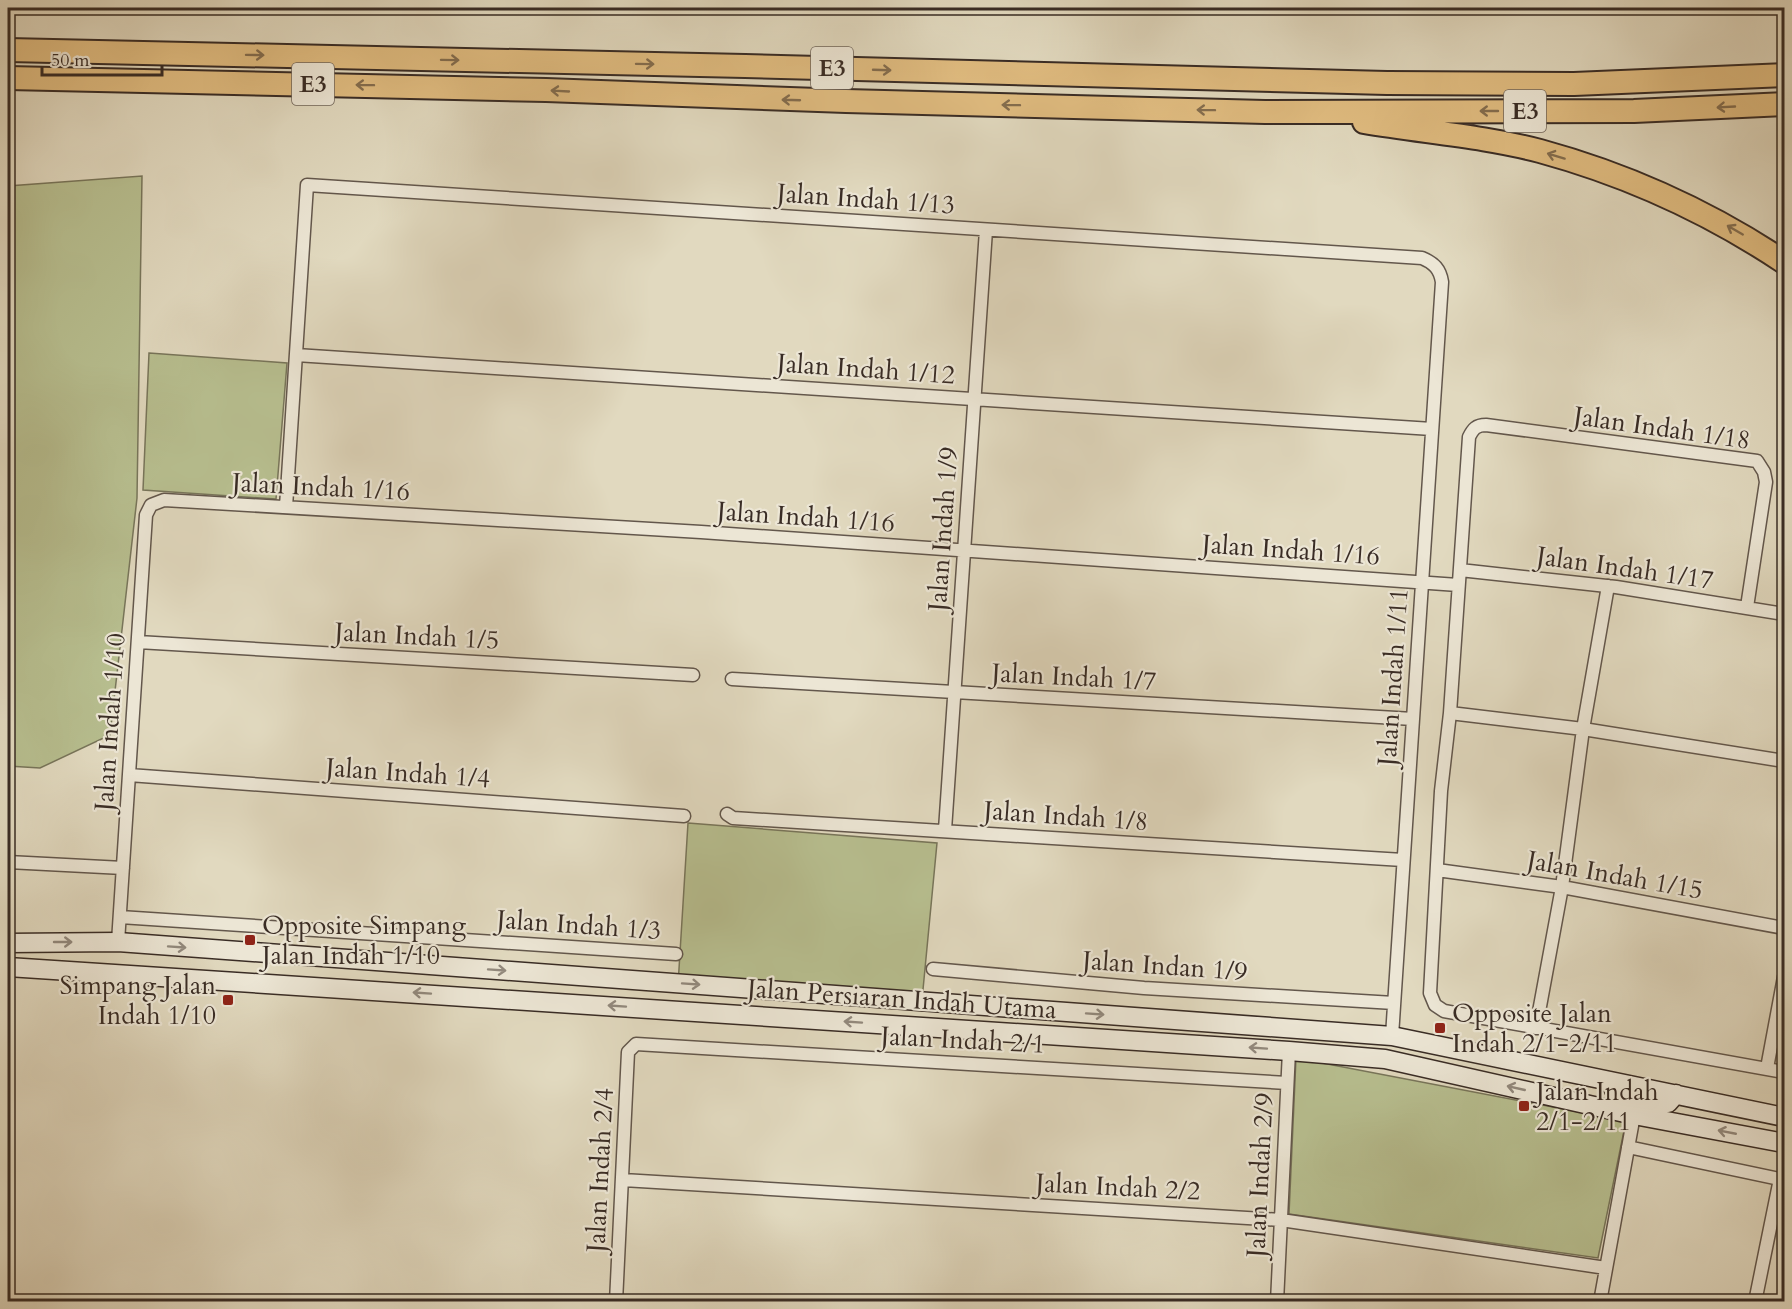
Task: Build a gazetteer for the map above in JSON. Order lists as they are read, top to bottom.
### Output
{
  "streets": {
    "highway": ["E3"],
    "main road": ["Jalan Persiaran Indah Utama"],
    "street": [
      "Jalan Indah 1/13",
      "Jalan Indah 1/12",
      "Jalan Indah 1/18",
      "Jalan Indah 1/16",
      "Jalan Indah 1/9",
      "Jalan Indah 1/17",
      "Jalan Indah 1/5",
      "Jalan Indah 1/7",
      "Jalan Indah 1/11",
      "Jalan Indah 1/10",
      "Jalan Indah 1/4",
      "Jalan Indah 1/8",
      "Jalan Indah 1/15",
      "Jalan Indah 1/3",
      "Jalan Indan 1/9",
      "Jalan Indah 2/1",
      "Jalan Indah 2/4",
      "Jalan Indah 2/9",
      "Jalan Indah 2/2"
    ]
  },
  "crossings": [
    ["Jalan Indah 1/13", "Jalan Indah 1/12"],
    ["Jalan Indah 1/13", "Jalan Indah 1/9"],
    ["Jalan Indah 1/13", "Jalan Indah 1/11"],
    ["Jalan Indah 1/12", "Jalan Indah 1/9"],
    ["Jalan Indah 1/12", "Jalan Indah 1/11"],
    ["Jalan Indah 1/18", "Jalan Indah 1/17"],
    ["Jalan Indah 1/16", "Jalan Indah 1/9"],
    ["Jalan Indah 1/16", "Jalan Indah 1/11"],
    ["Jalan Indah 1/16", "Jalan Indah 1/10"],
    ["Jalan Indah 1/9", "Jalan Indah 1/7"],
    ["Jalan Indah 1/9", "Jalan Indah 1/8"],
    ["Jalan Indah 1/5", "Jalan Indah 1/10"],
    ["Jalan Indah 1/7", "Jalan Indah 1/11"],
    ["Jalan Indah 1/11", "Jalan Indah 1/8"],
    ["Jalan Indah 1/11", "Jalan Indan 1/9"],
    ["Jalan Indah 1/11", "Jalan Persiaran Indah Utama"],
    ["Jalan Indah 1/10", "Jalan Indah 1/4"],
    ["Jalan Indah 1/10", "Jalan Indah 1/3"],
    ["Jalan Indah 1/10", "Jalan Persiaran Indah Utama"],
    ["Jalan Persiaran Indah Utama", "Jalan Indah 2/9"],
    ["Jalan Indah 2/1", "Jalan Indah 2/4"],
    ["Jalan Indah 2/1", "Jalan Indah 2/9"],
    ["Jalan Indah 2/4", "Jalan Indah 2/2"],
    ["Jalan Indah 2/9", "Jalan Indah 2/2"]
  ],
  "places": {
    "transit": [
      "Opposite Simpang Jalan Indah 1/10",
      "Simpang Jalan Indah 1/10",
      "Opposite Jalan Indah 2/1-2/11",
      "Jalan Indah 2/1-2/11"
    ]
  },
  "scale_bar": "50 m"
}
